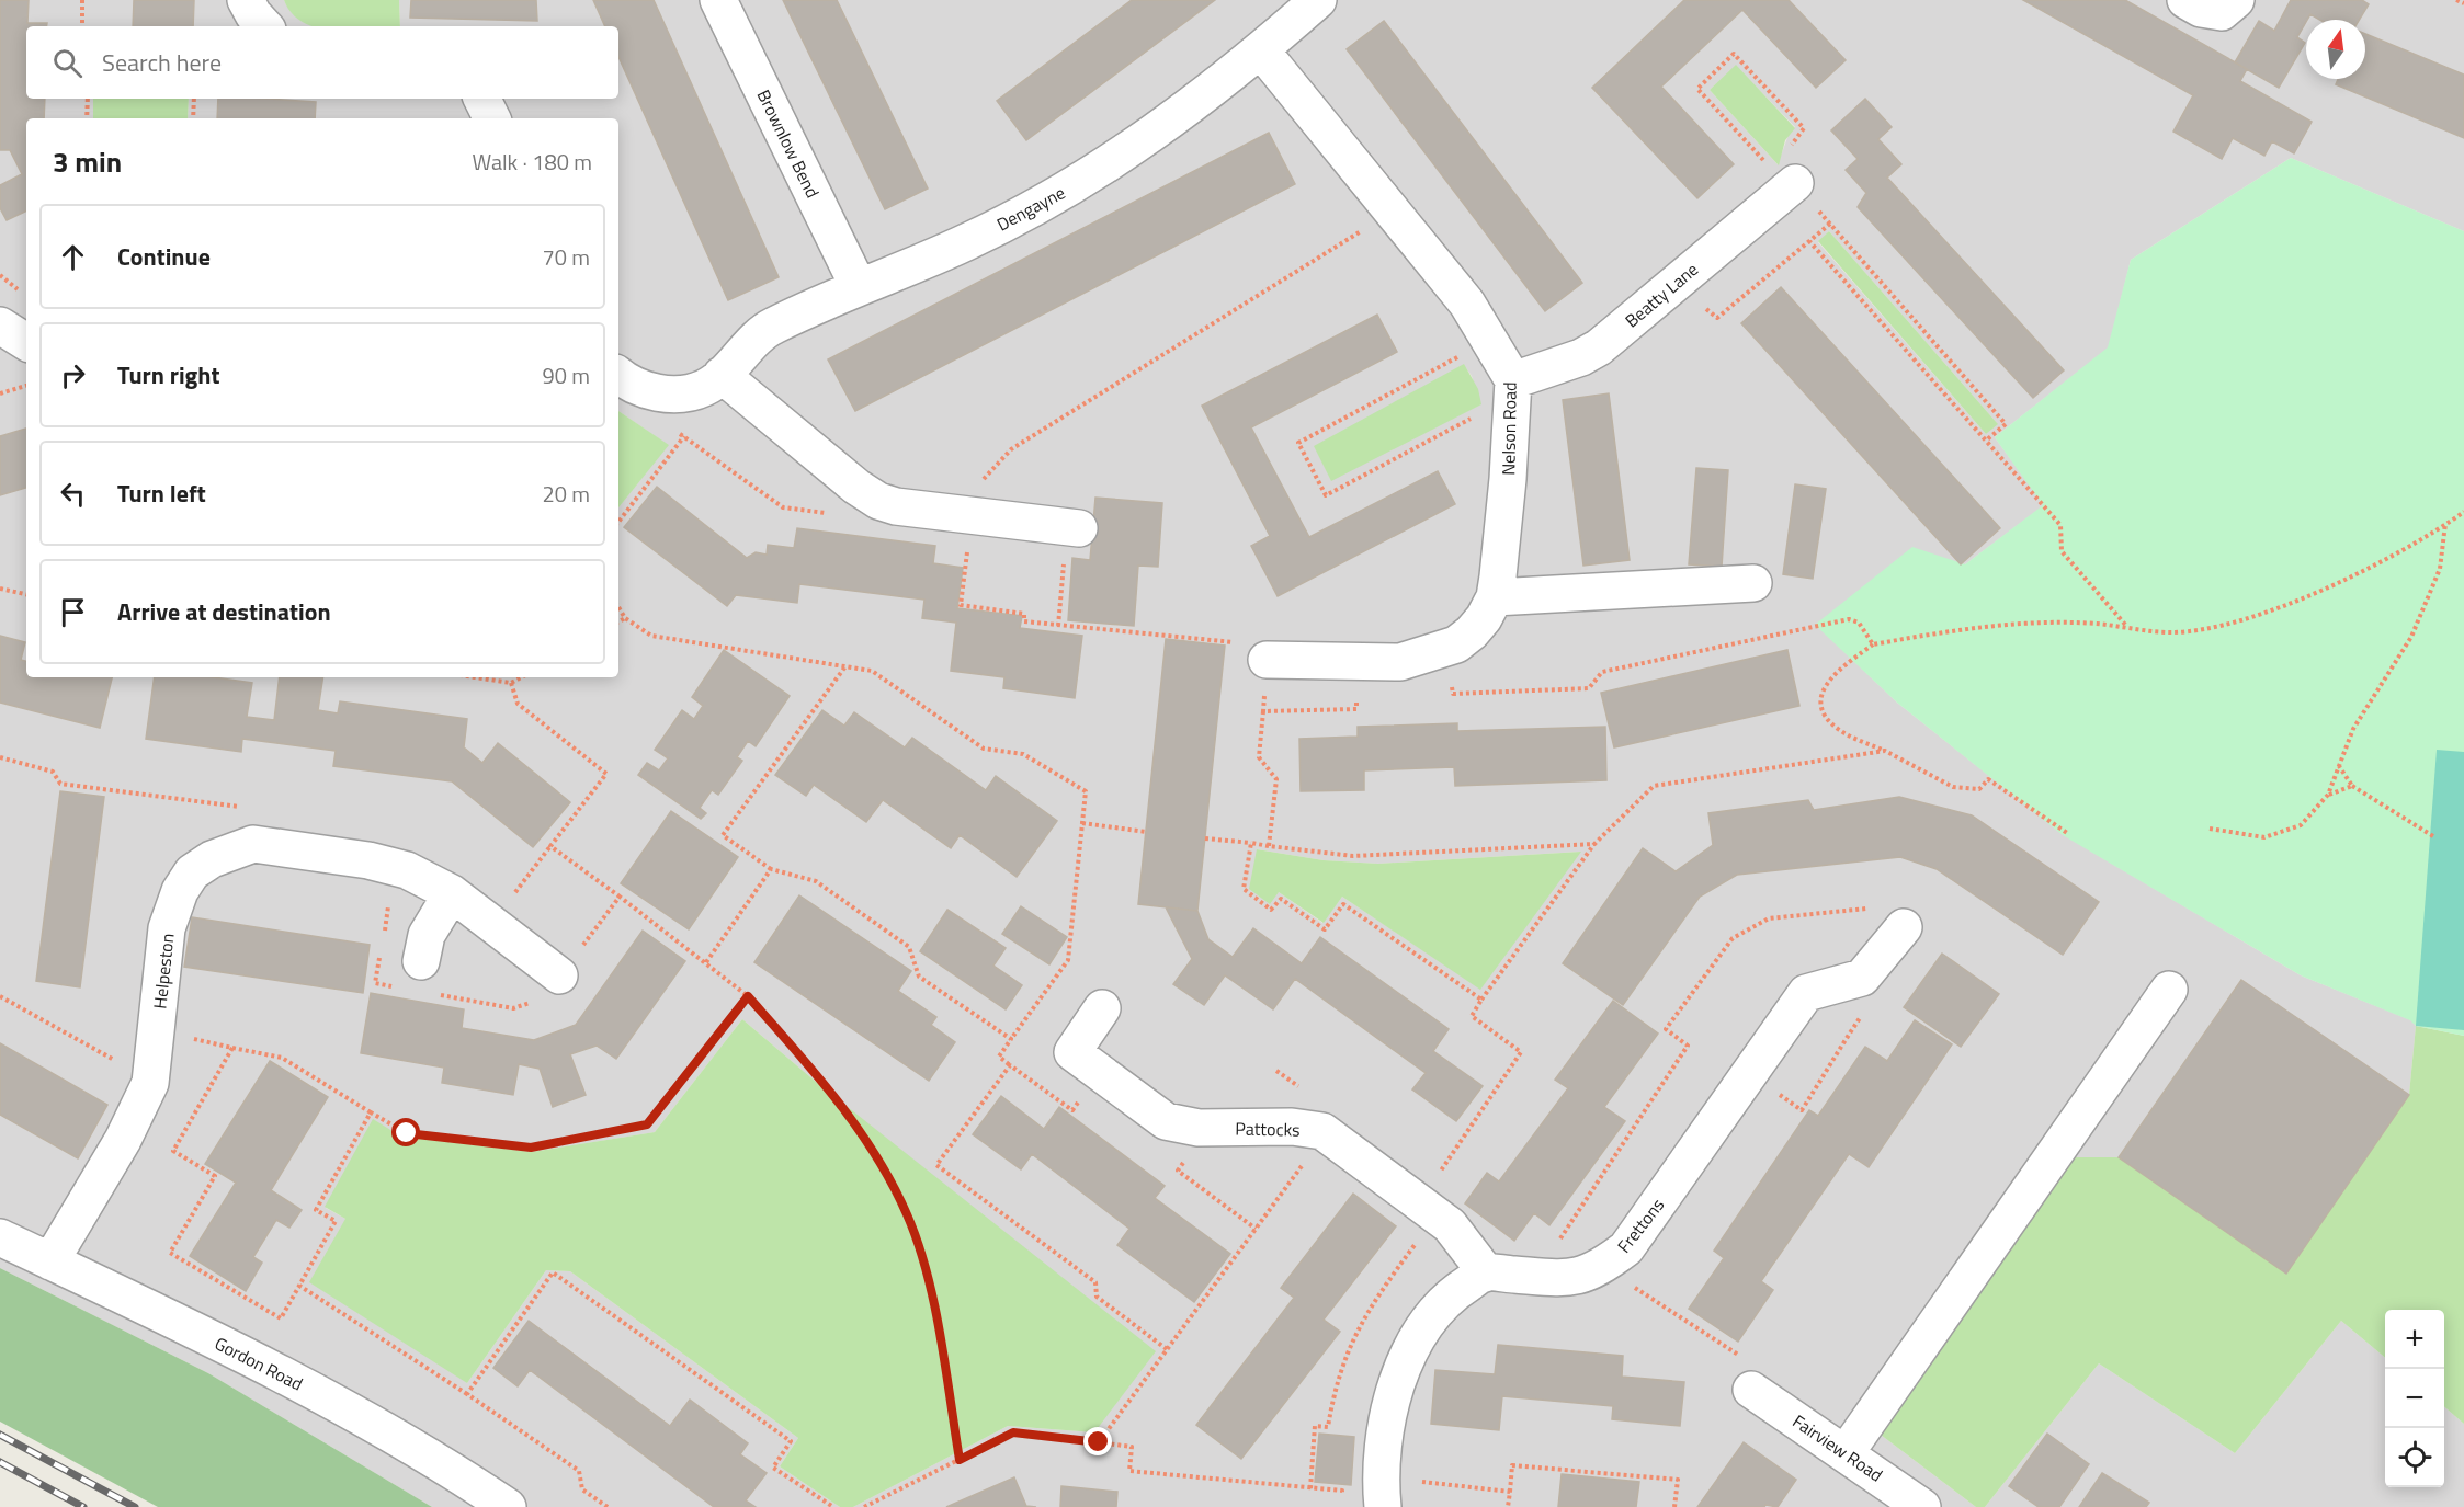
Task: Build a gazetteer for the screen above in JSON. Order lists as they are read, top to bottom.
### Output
{
  "streets": {
    "street": [
      "Brownlow Bend",
      "Dengayne",
      "Beatty Lane",
      "Nelson Road",
      "Helpeston",
      "Pattocks",
      "Frettons",
      "Gordon Road",
      "Fairview Road"
    ]
  },
  "crossings": [
    ["Brownlow Bend", "Dengayne"],
    ["Dengayne", "Nelson Road"],
    ["Beatty Lane", "Nelson Road"],
    ["Helpeston", "Gordon Road"],
    ["Pattocks", "Frettons"]
  ],
  "north": "top",
  "page": {
    "search": "Search here",
    "heading": ["3 min", "Walk · 180 m"],
    "list": [
      ["Continue", "70 m"],
      ["Turn right", "90 m"],
      ["Turn left", "20 m"],
      "Arrive at destination"
    ],
    "map_buttons": ["+", "−"]
  }
}
